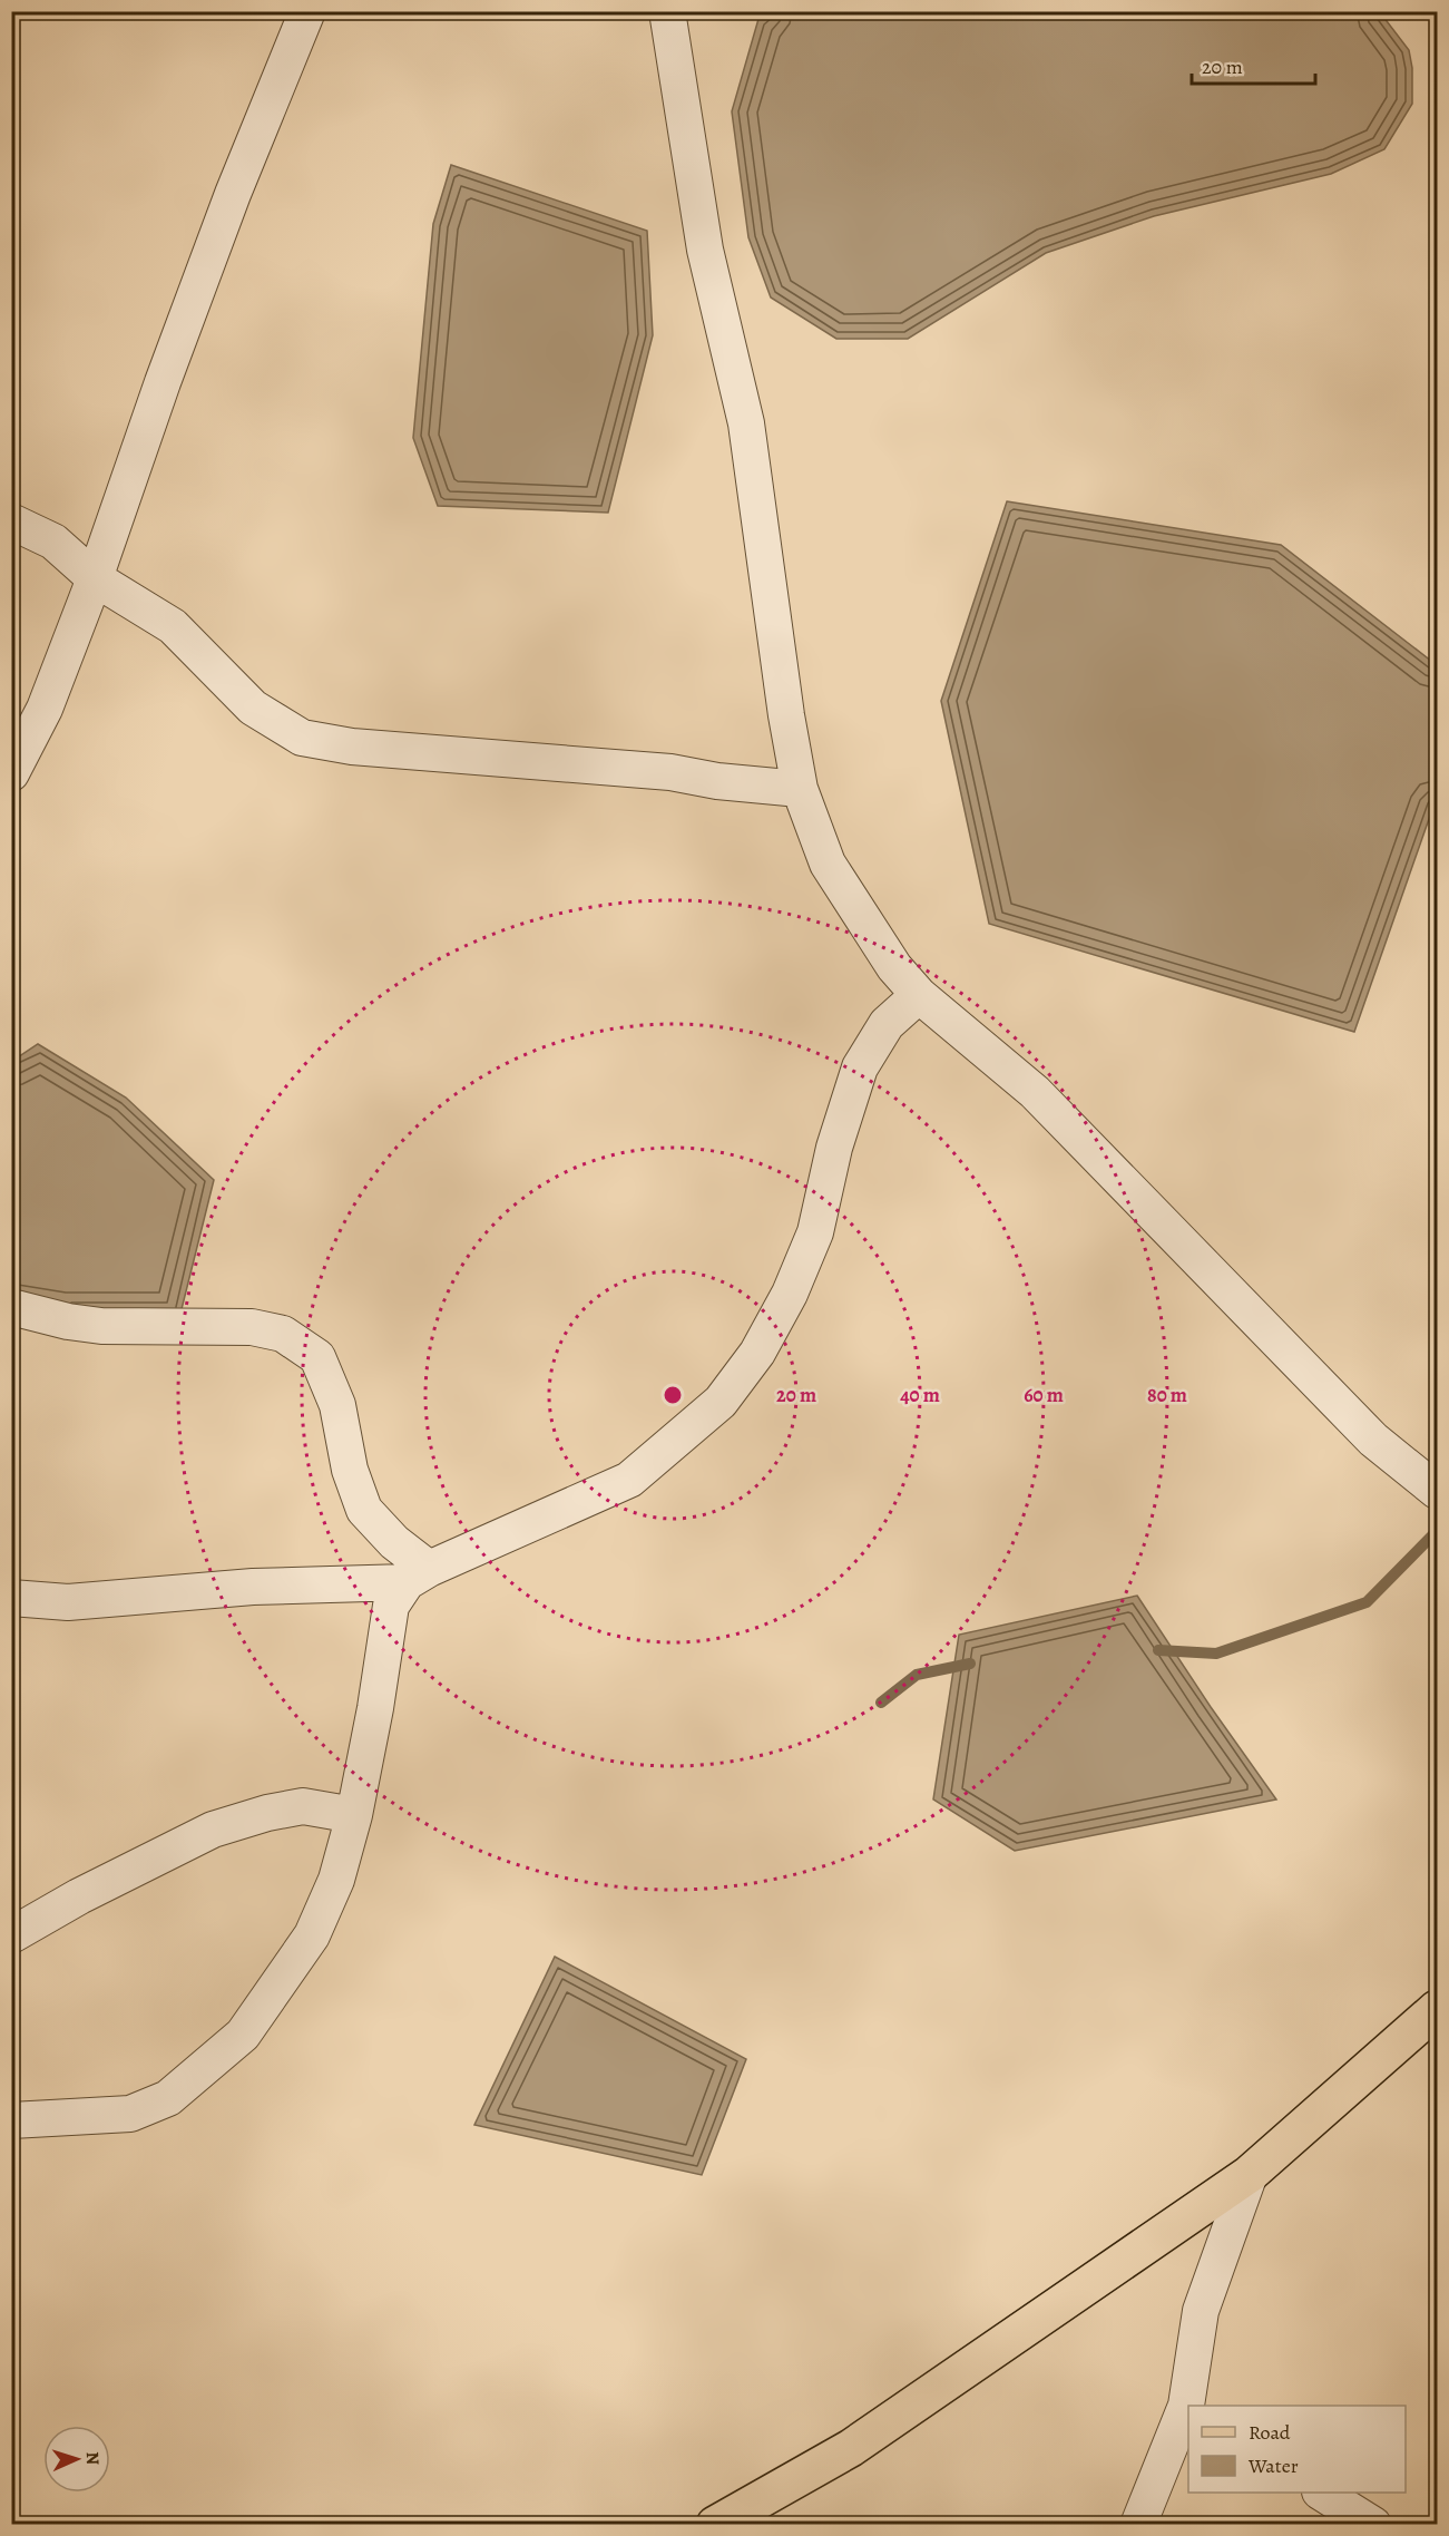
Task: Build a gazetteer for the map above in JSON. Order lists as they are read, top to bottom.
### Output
{
  "legend": ["Road", "Water"],
  "scale_bar": "20 m",
  "north": "right",
  "rings": [
    "20 m",
    "40 m",
    "60 m",
    "80 m"
  ]
}
